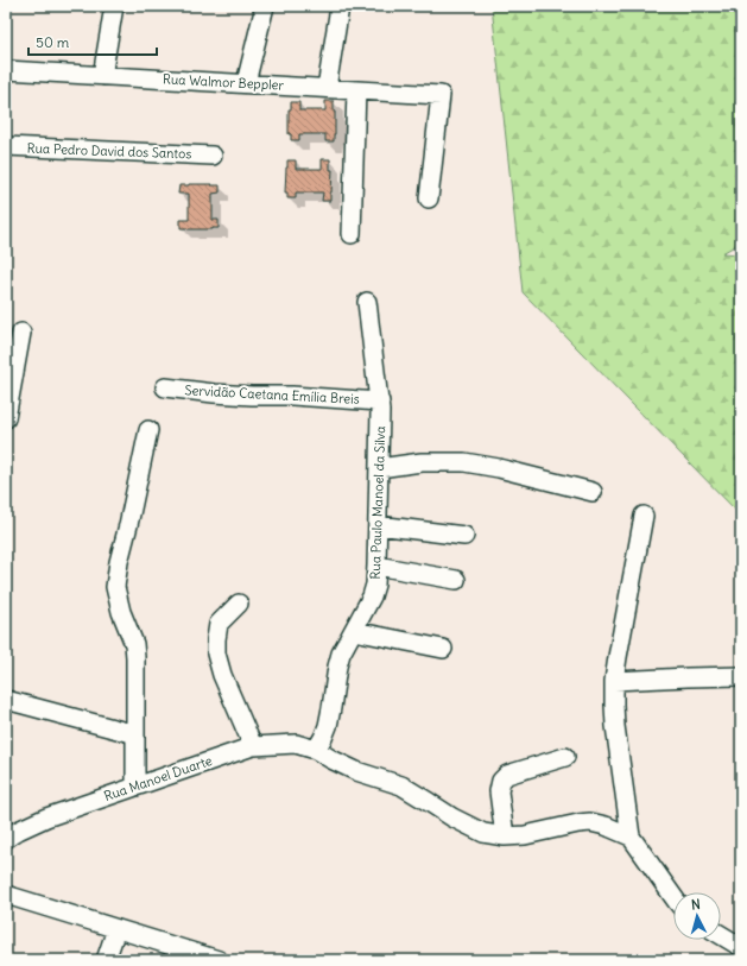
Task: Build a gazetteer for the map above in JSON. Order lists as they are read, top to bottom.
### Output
{
  "streets": {
    "street": [
      "Rua Walmor Beppler",
      "Rua Pedro David dos Santos",
      "Servidão Caetana Emília Breis",
      "Rua Paulo Manoel da Silva",
      "Rua Manoel Duarte"
    ]
  },
  "crossings": [
    ["Servidão Caetana Emília Breis", "Rua Paulo Manoel da Silva"],
    ["Rua Paulo Manoel da Silva", "Rua Manoel Duarte"]
  ],
  "scale_bar": "50 m",
  "north": "top"
}
